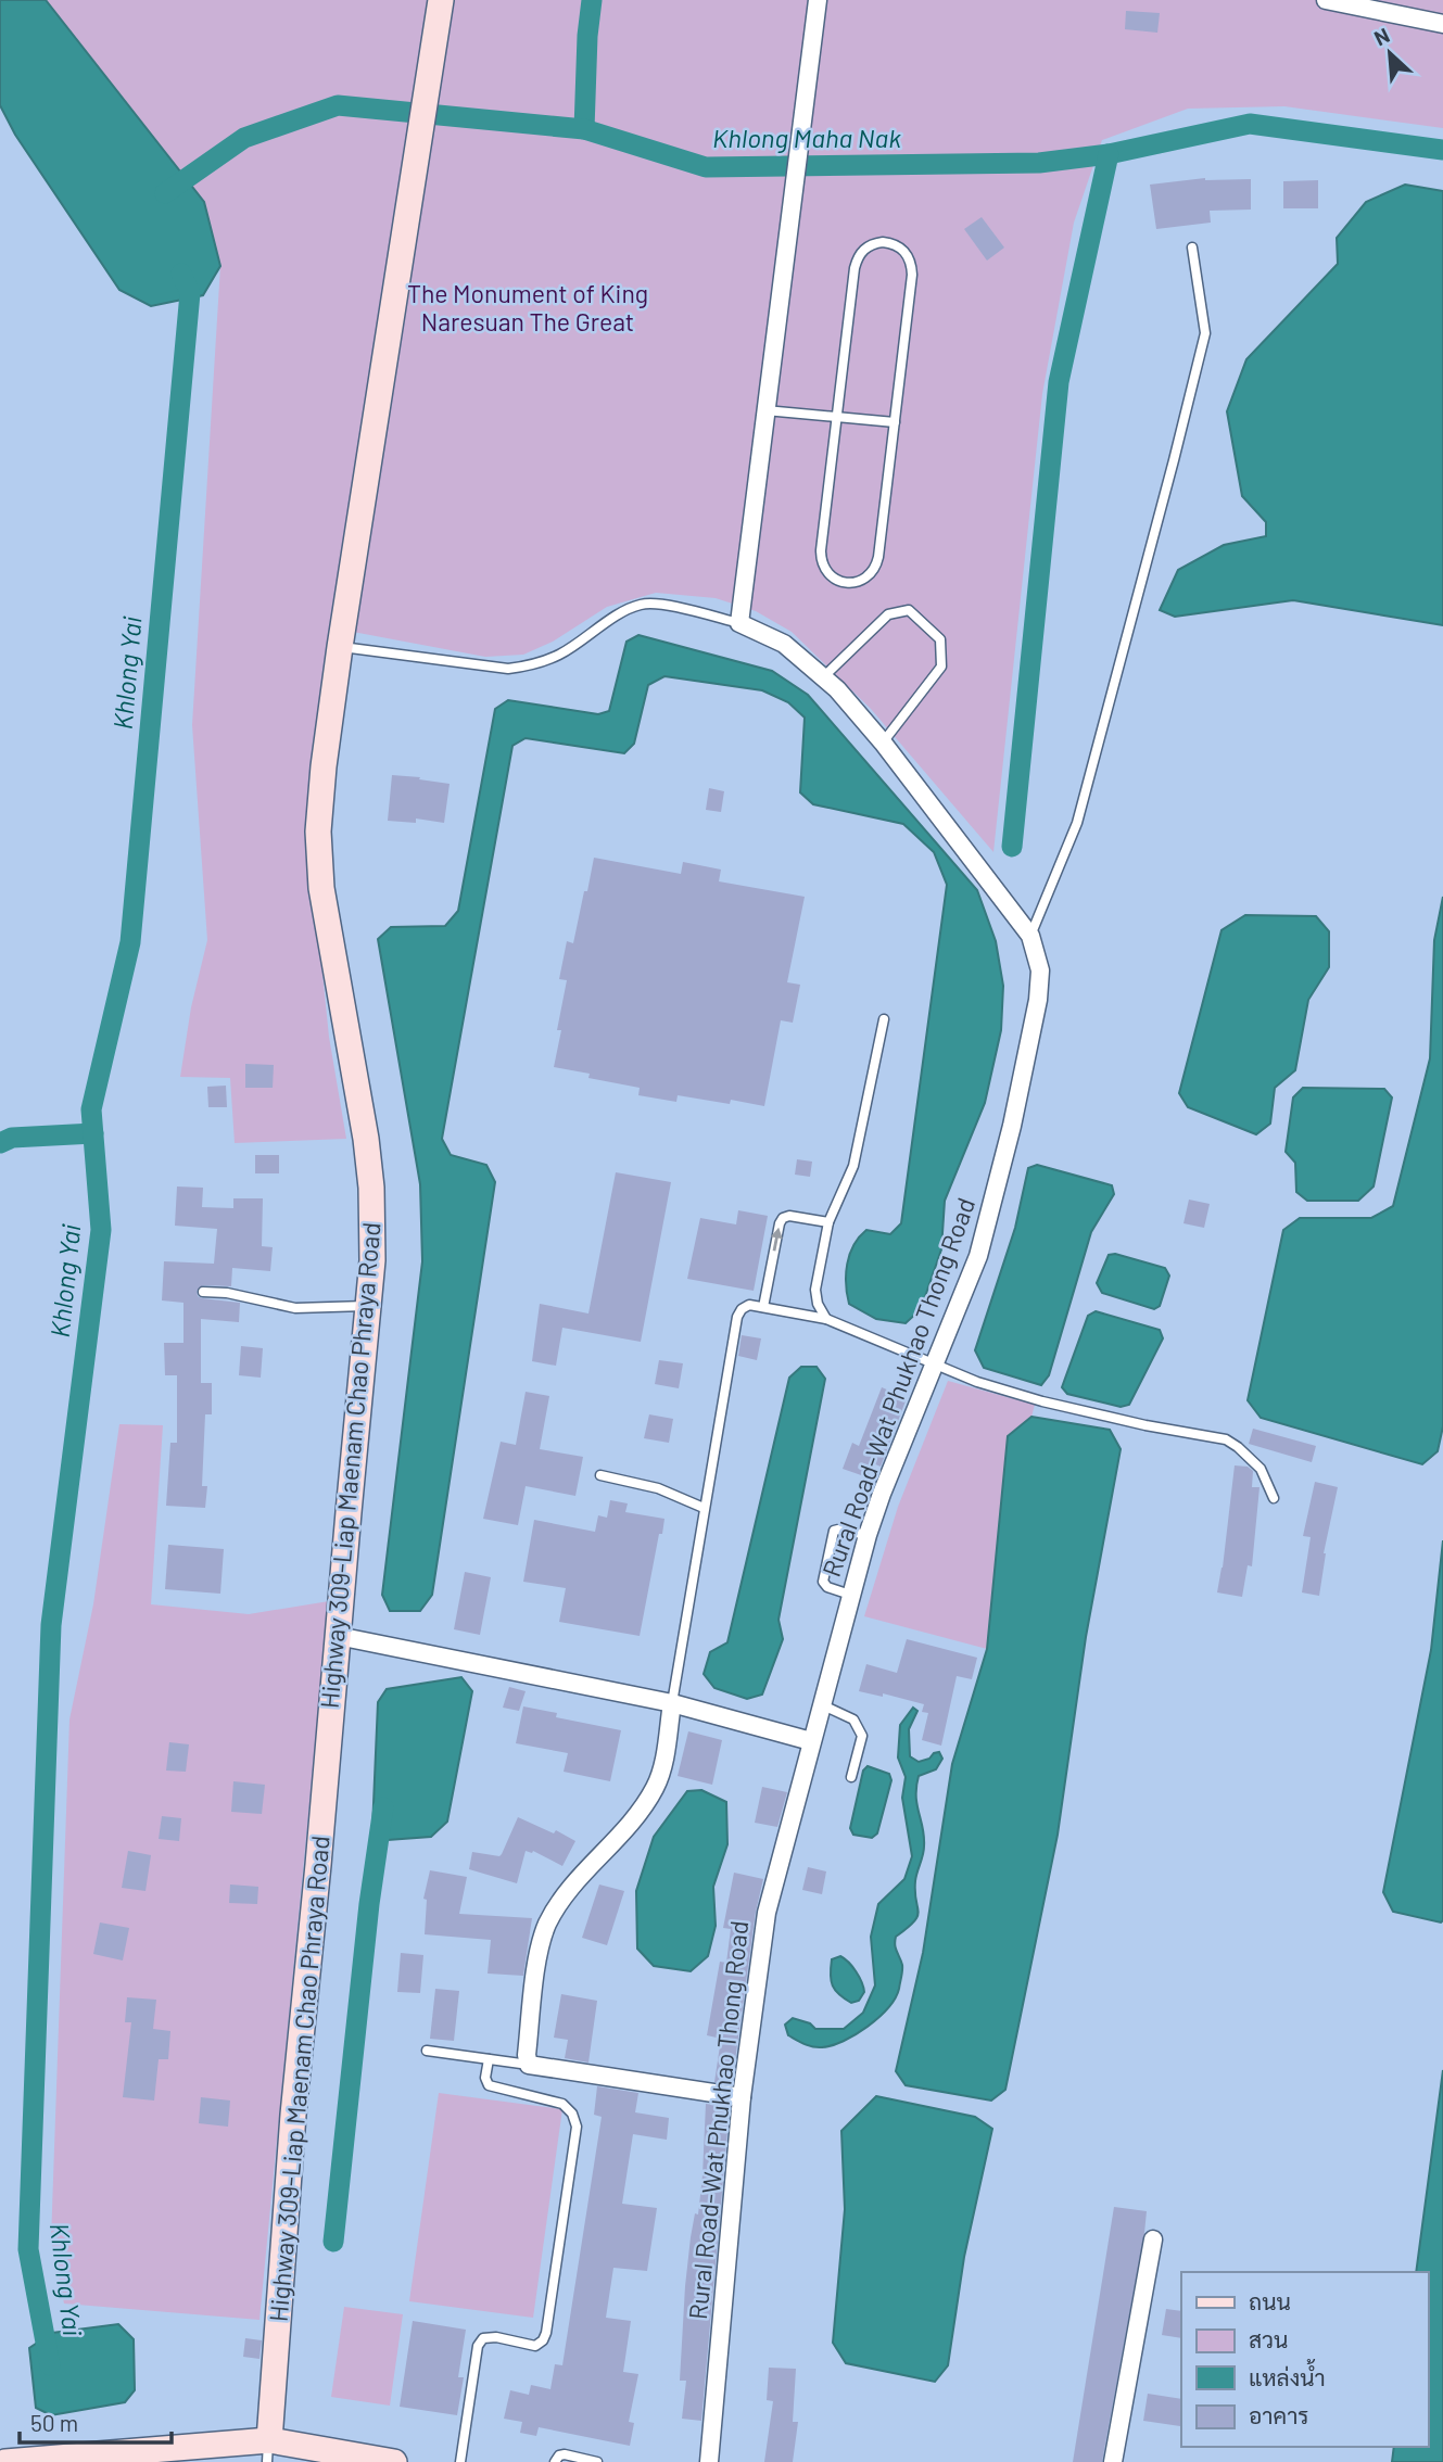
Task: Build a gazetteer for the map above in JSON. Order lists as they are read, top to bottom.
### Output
{
  "streets": {
    "street": ["Rural Road-Wat Phukhao Thong Road", "Highway 309-Liap Maenam Chao Phraya Road"]
  },
  "water": ["Khlong Maha Nak", "Khlong Yai"],
  "parks": ["The Monument of King Naresuan The Great"],
  "legend": [
    "ถนน",
    "สวน",
    "แหล่งน้ำ",
    "อาคาร"
  ],
  "scale_bar": "50 m",
  "north": "top left"
}
